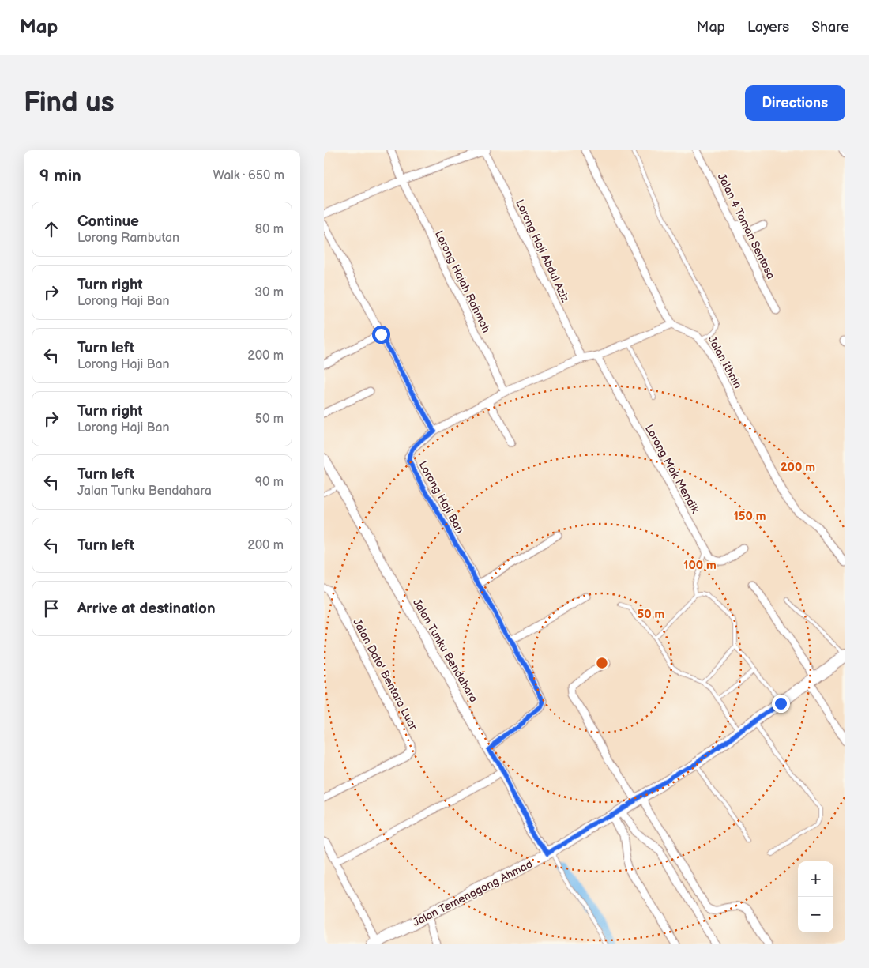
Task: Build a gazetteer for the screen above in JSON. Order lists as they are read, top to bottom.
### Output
{
  "streets": {
    "main road": ["Jalan Temenggong Ahmad"],
    "street": [
      "Jalan 4 Taman Sentosa",
      "Lorong Haji Abdul Aziz",
      "Lorong Hajah Rahmah",
      "Jalan Ithnin",
      "Lorong Mak Mendik",
      "Lorong Haji Ban",
      "Jalan Tunku Bendahara",
      "Jalan Dato' Bentara Luar"
    ]
  },
  "crossings": [
    ["Lorong Haji Abdul Aziz", "Lorong Haji Ban"],
    ["Lorong Hajah Rahmah", "Lorong Haji Ban"],
    ["Jalan Ithnin", "Lorong Haji Ban"],
    ["Lorong Mak Mendik", "Lorong Haji Ban"],
    ["Lorong Haji Ban", "Jalan Tunku Bendahara"],
    ["Jalan Tunku Bendahara", "Jalan Temenggong Ahmad"]
  ],
  "page": {
    "header": "Map",
    "nav": ["Map", "Layers", "Share"],
    "buttons": "Directions",
    "title": "Find us",
    "heading": ["9 min", "Walk · 650 m"],
    "list": [
      ["Continue", "Lorong Rambutan", "80 m"],
      ["Turn right", "Lorong Haji Ban", "30 m"],
      ["Turn left", "Lorong Haji Ban", "200 m"],
      ["Turn right", "Lorong Haji Ban", "50 m"],
      ["Turn left", "Jalan Tunku Bendahara", "90 m"],
      ["Turn left", "200 m"],
      "Arrive at destination"
    ],
    "map_buttons": ["+", "−"]
  },
  "rings": [
    "200 m",
    "150 m",
    "100 m",
    "50 m"
  ]
}
